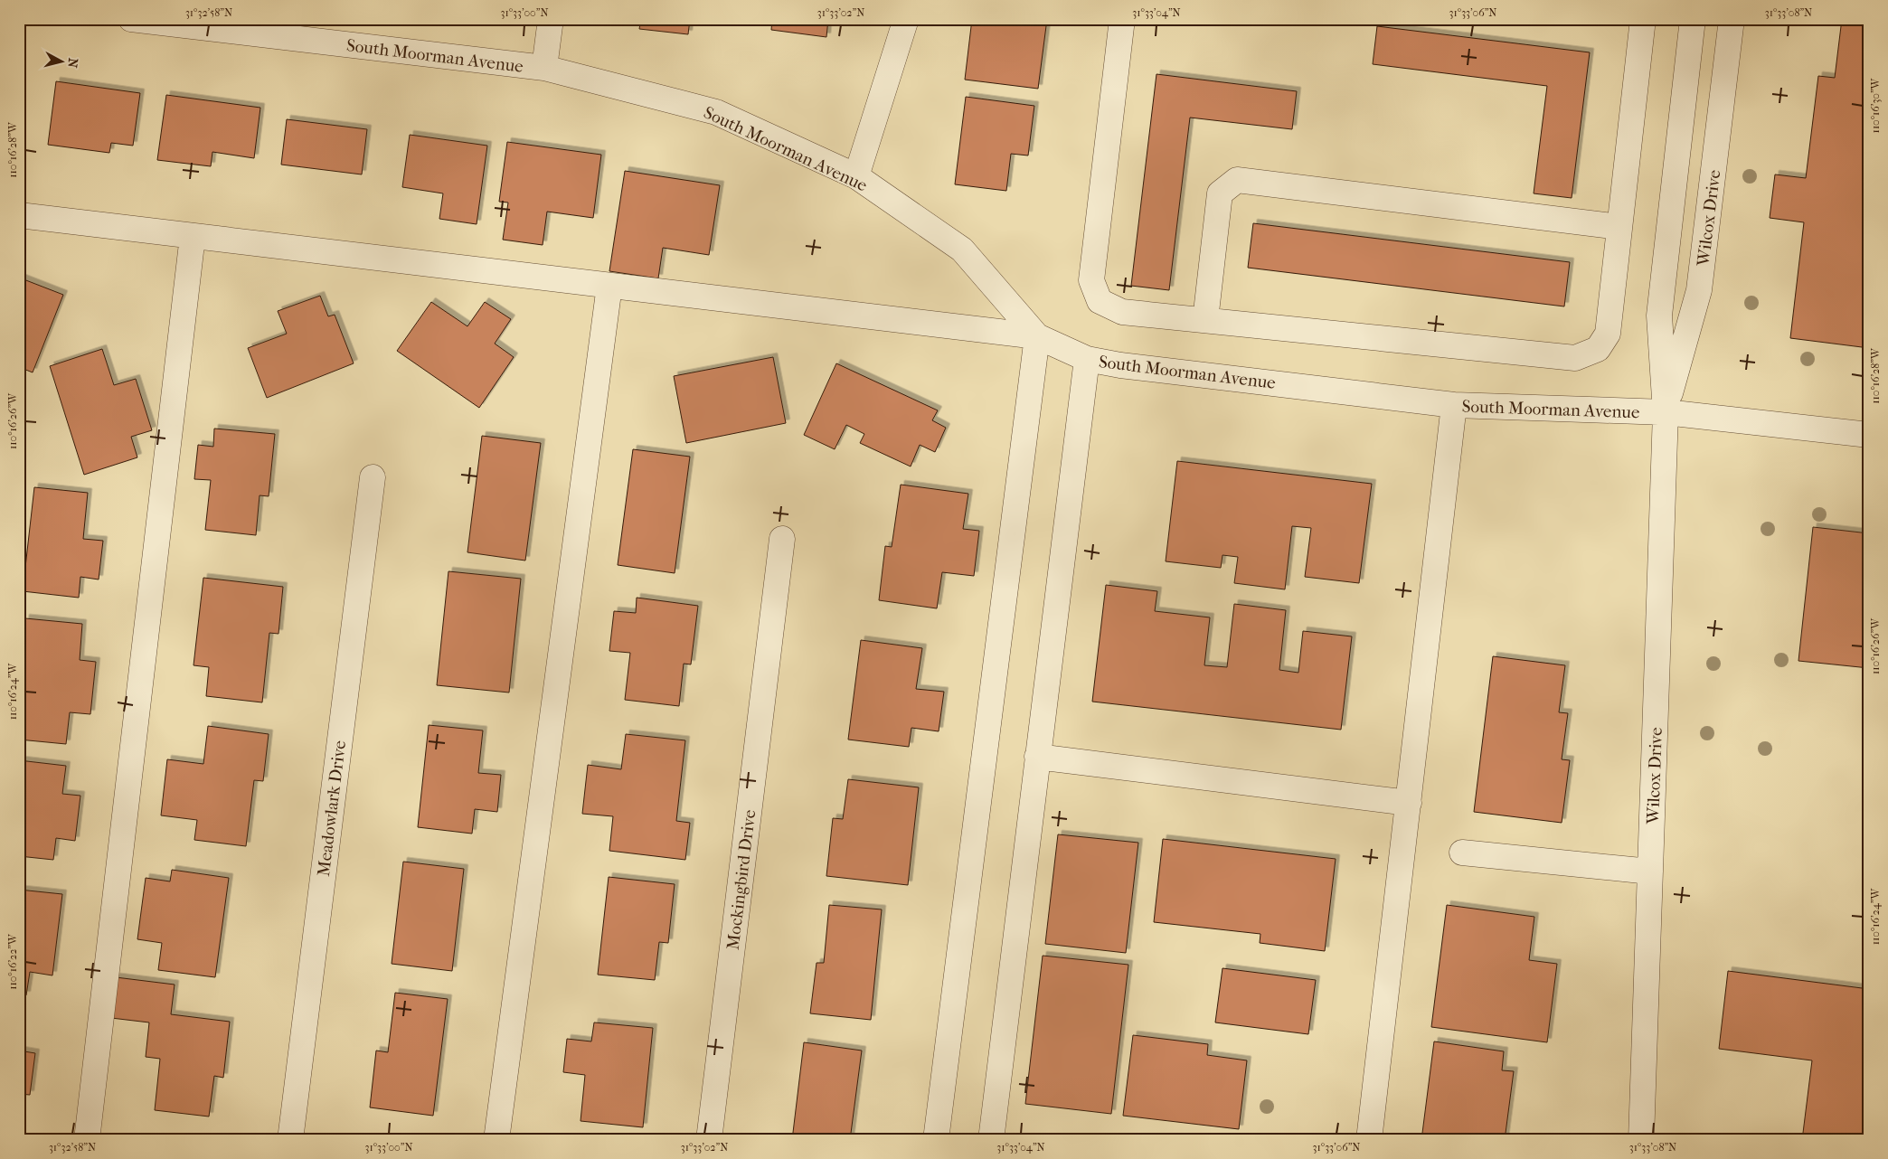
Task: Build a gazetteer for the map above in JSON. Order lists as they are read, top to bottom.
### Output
{
  "streets": {
    "street": [
      "South Moorman Avenue",
      "Wilcox Drive",
      "Meadowlark Drive",
      "Mockingbird Drive"
    ]
  },
  "crossings": [
    ["South Moorman Avenue", "Wilcox Drive"]
  ],
  "north": "right",
  "coordinates": [
    "31°32'58\"N",
    "31°33'00\"N",
    "31°33'02\"N",
    "31°33'04\"N",
    "31°33'06\"N",
    "31°33'08\"N",
    "110°16'30\"W",
    "110°16'28\"W",
    "110°16'26\"W",
    "110°16'24\"W",
    "110°16'22\"W"
  ]
}
